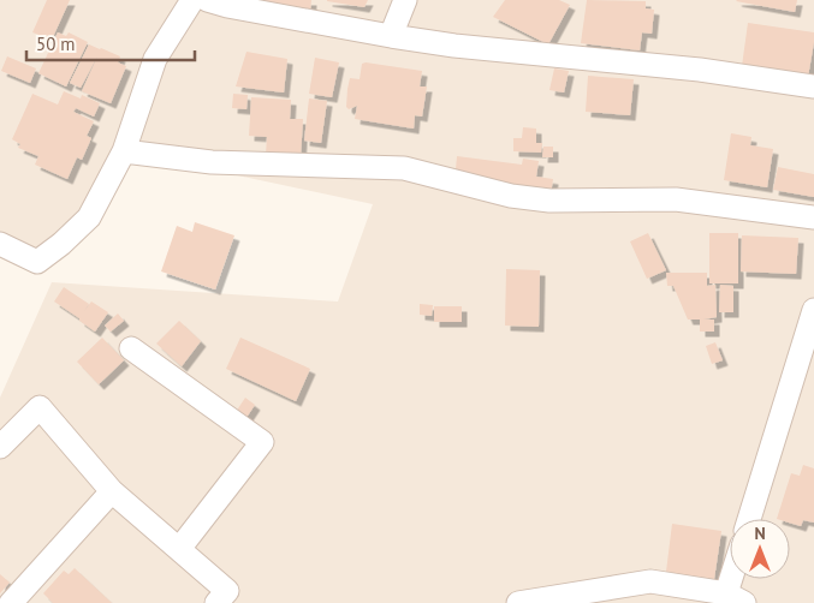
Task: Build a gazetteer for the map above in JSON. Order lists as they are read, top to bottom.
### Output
{
  "scale_bar": "50 m",
  "north": "top"
}
